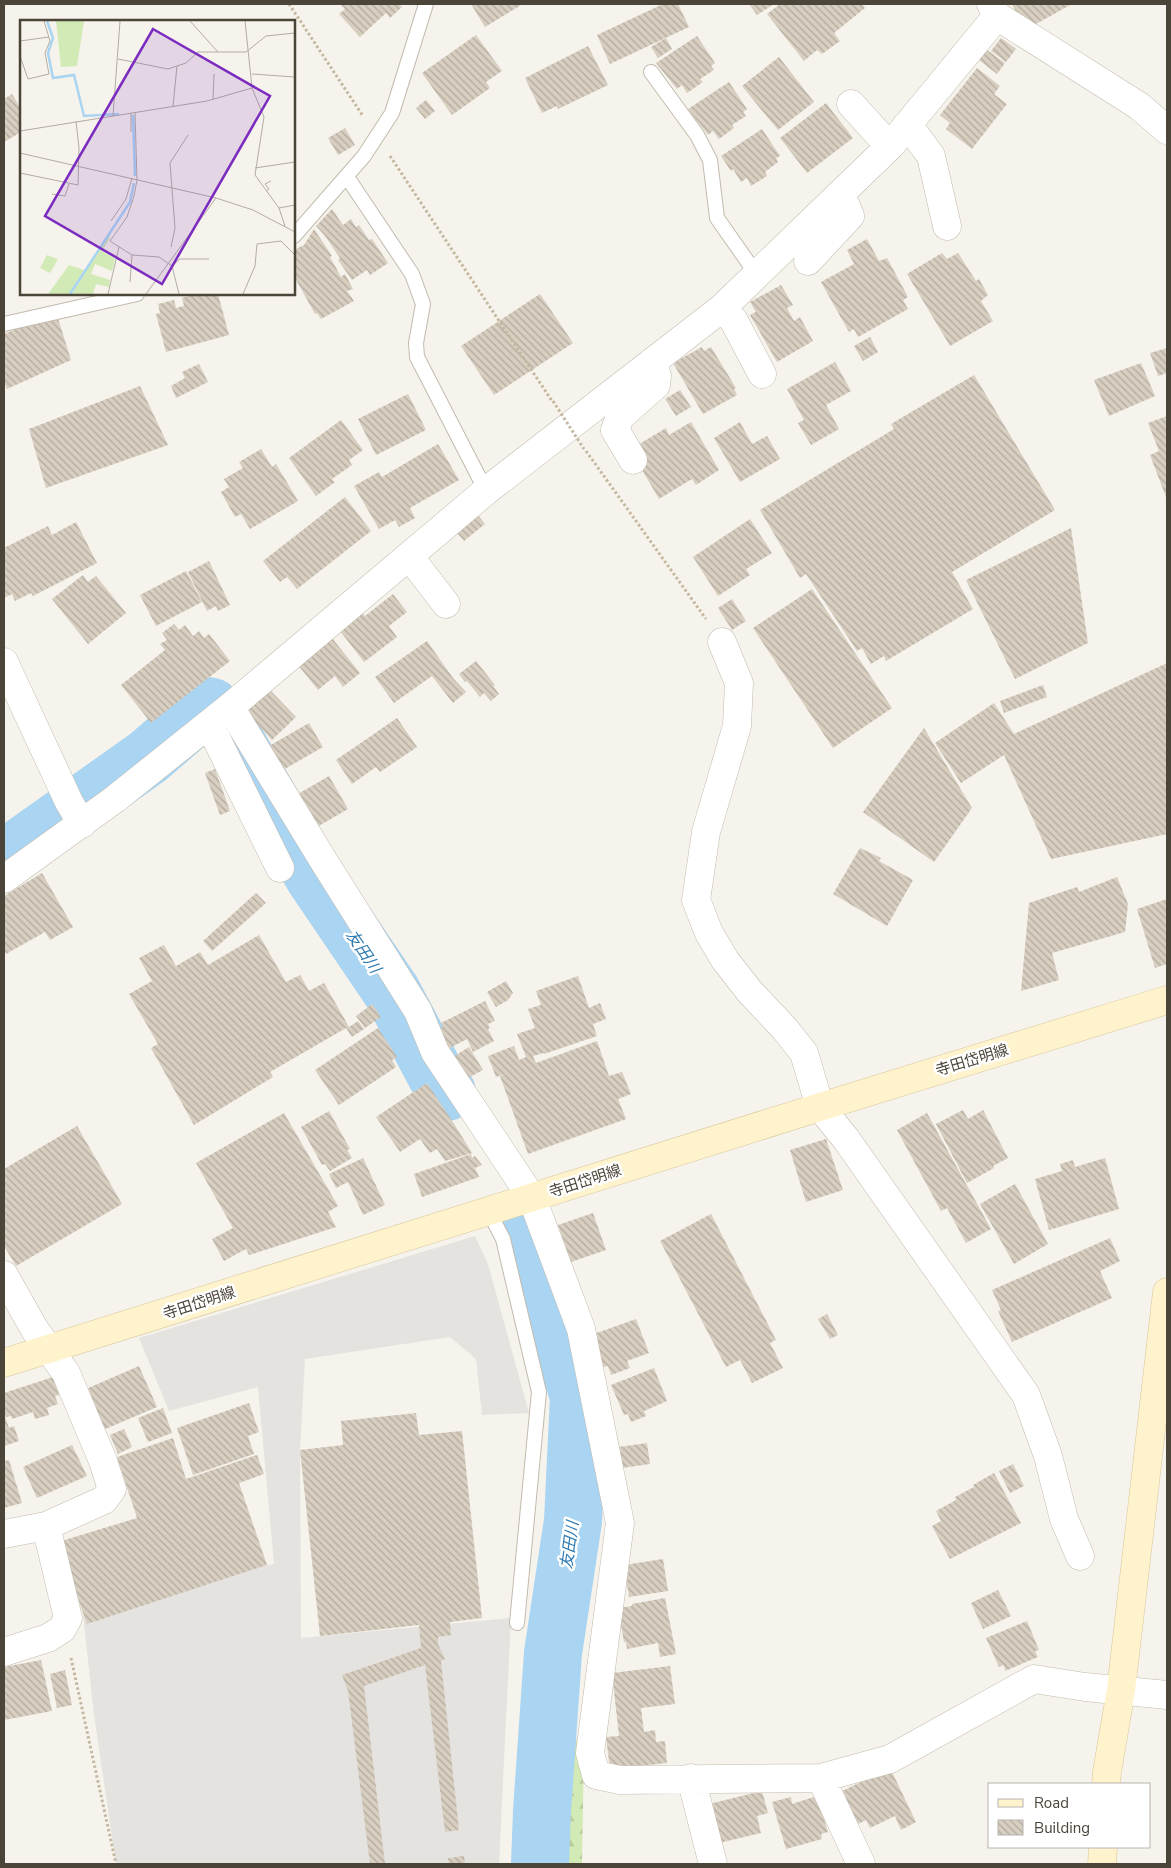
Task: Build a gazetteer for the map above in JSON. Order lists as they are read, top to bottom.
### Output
{
  "streets": {
    "main road": ["寺田岱明線"]
  },
  "water": ["友田川"],
  "legend": ["Road", "Building"]
}
